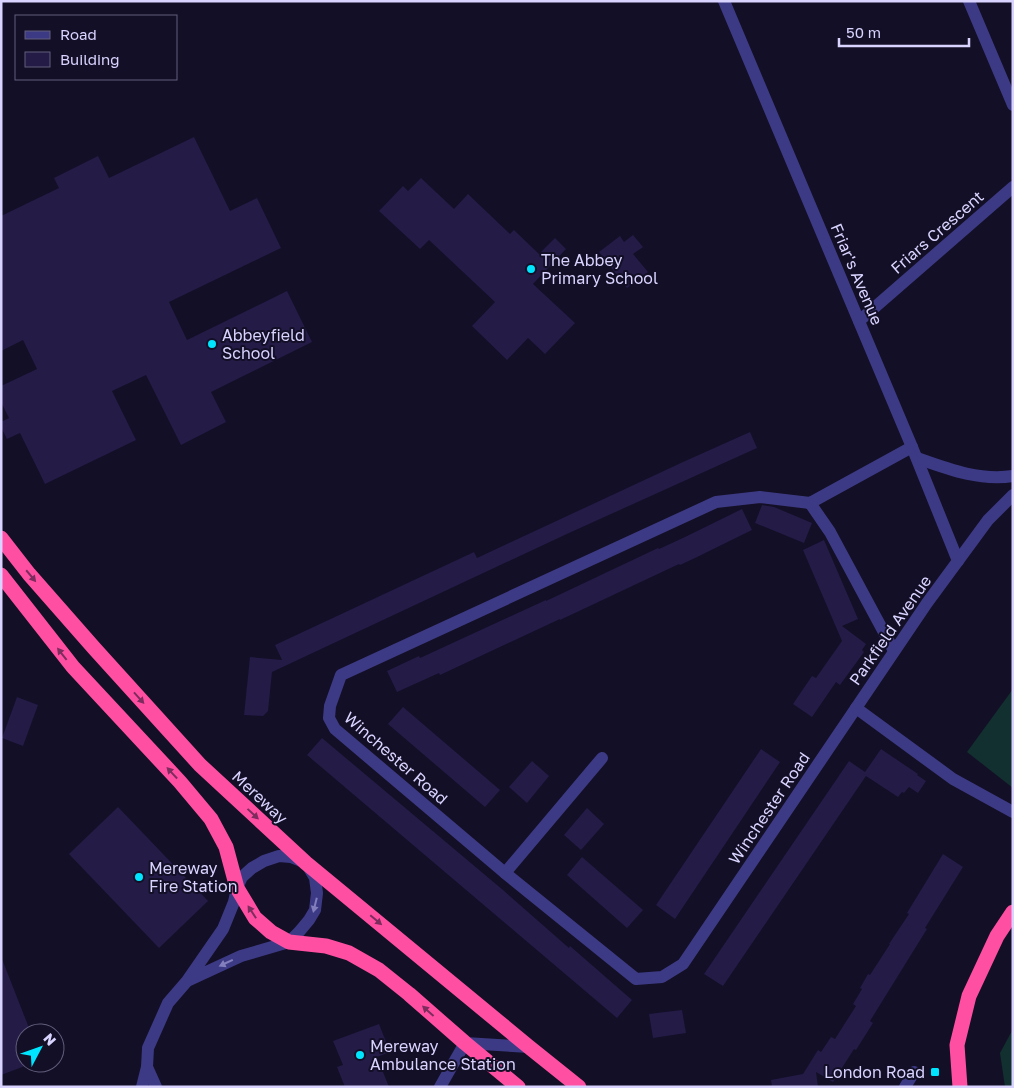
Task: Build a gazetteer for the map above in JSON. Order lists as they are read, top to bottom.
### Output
{
  "streets": {
    "highway": ["Mereway"],
    "street": [
      "Friars Crescent",
      "Friar's Avenue",
      "Parkfield Avenue",
      "Winchester Road"
    ]
  },
  "crossings": [
    ["Friars Crescent", "Friar's Avenue"],
    ["Friar's Avenue", "Parkfield Avenue"],
    ["Parkfield Avenue", "Winchester Road"]
  ],
  "places": {
    "other": [
      "The Abbey Primary School",
      "Abbeyfield School",
      "Mereway Fire Station",
      "Mereway Ambulance Station"
    ],
    "transit": ["London Road"]
  },
  "legend": ["Road", "Building"],
  "scale_bar": "50 m",
  "north": "top right"
}
